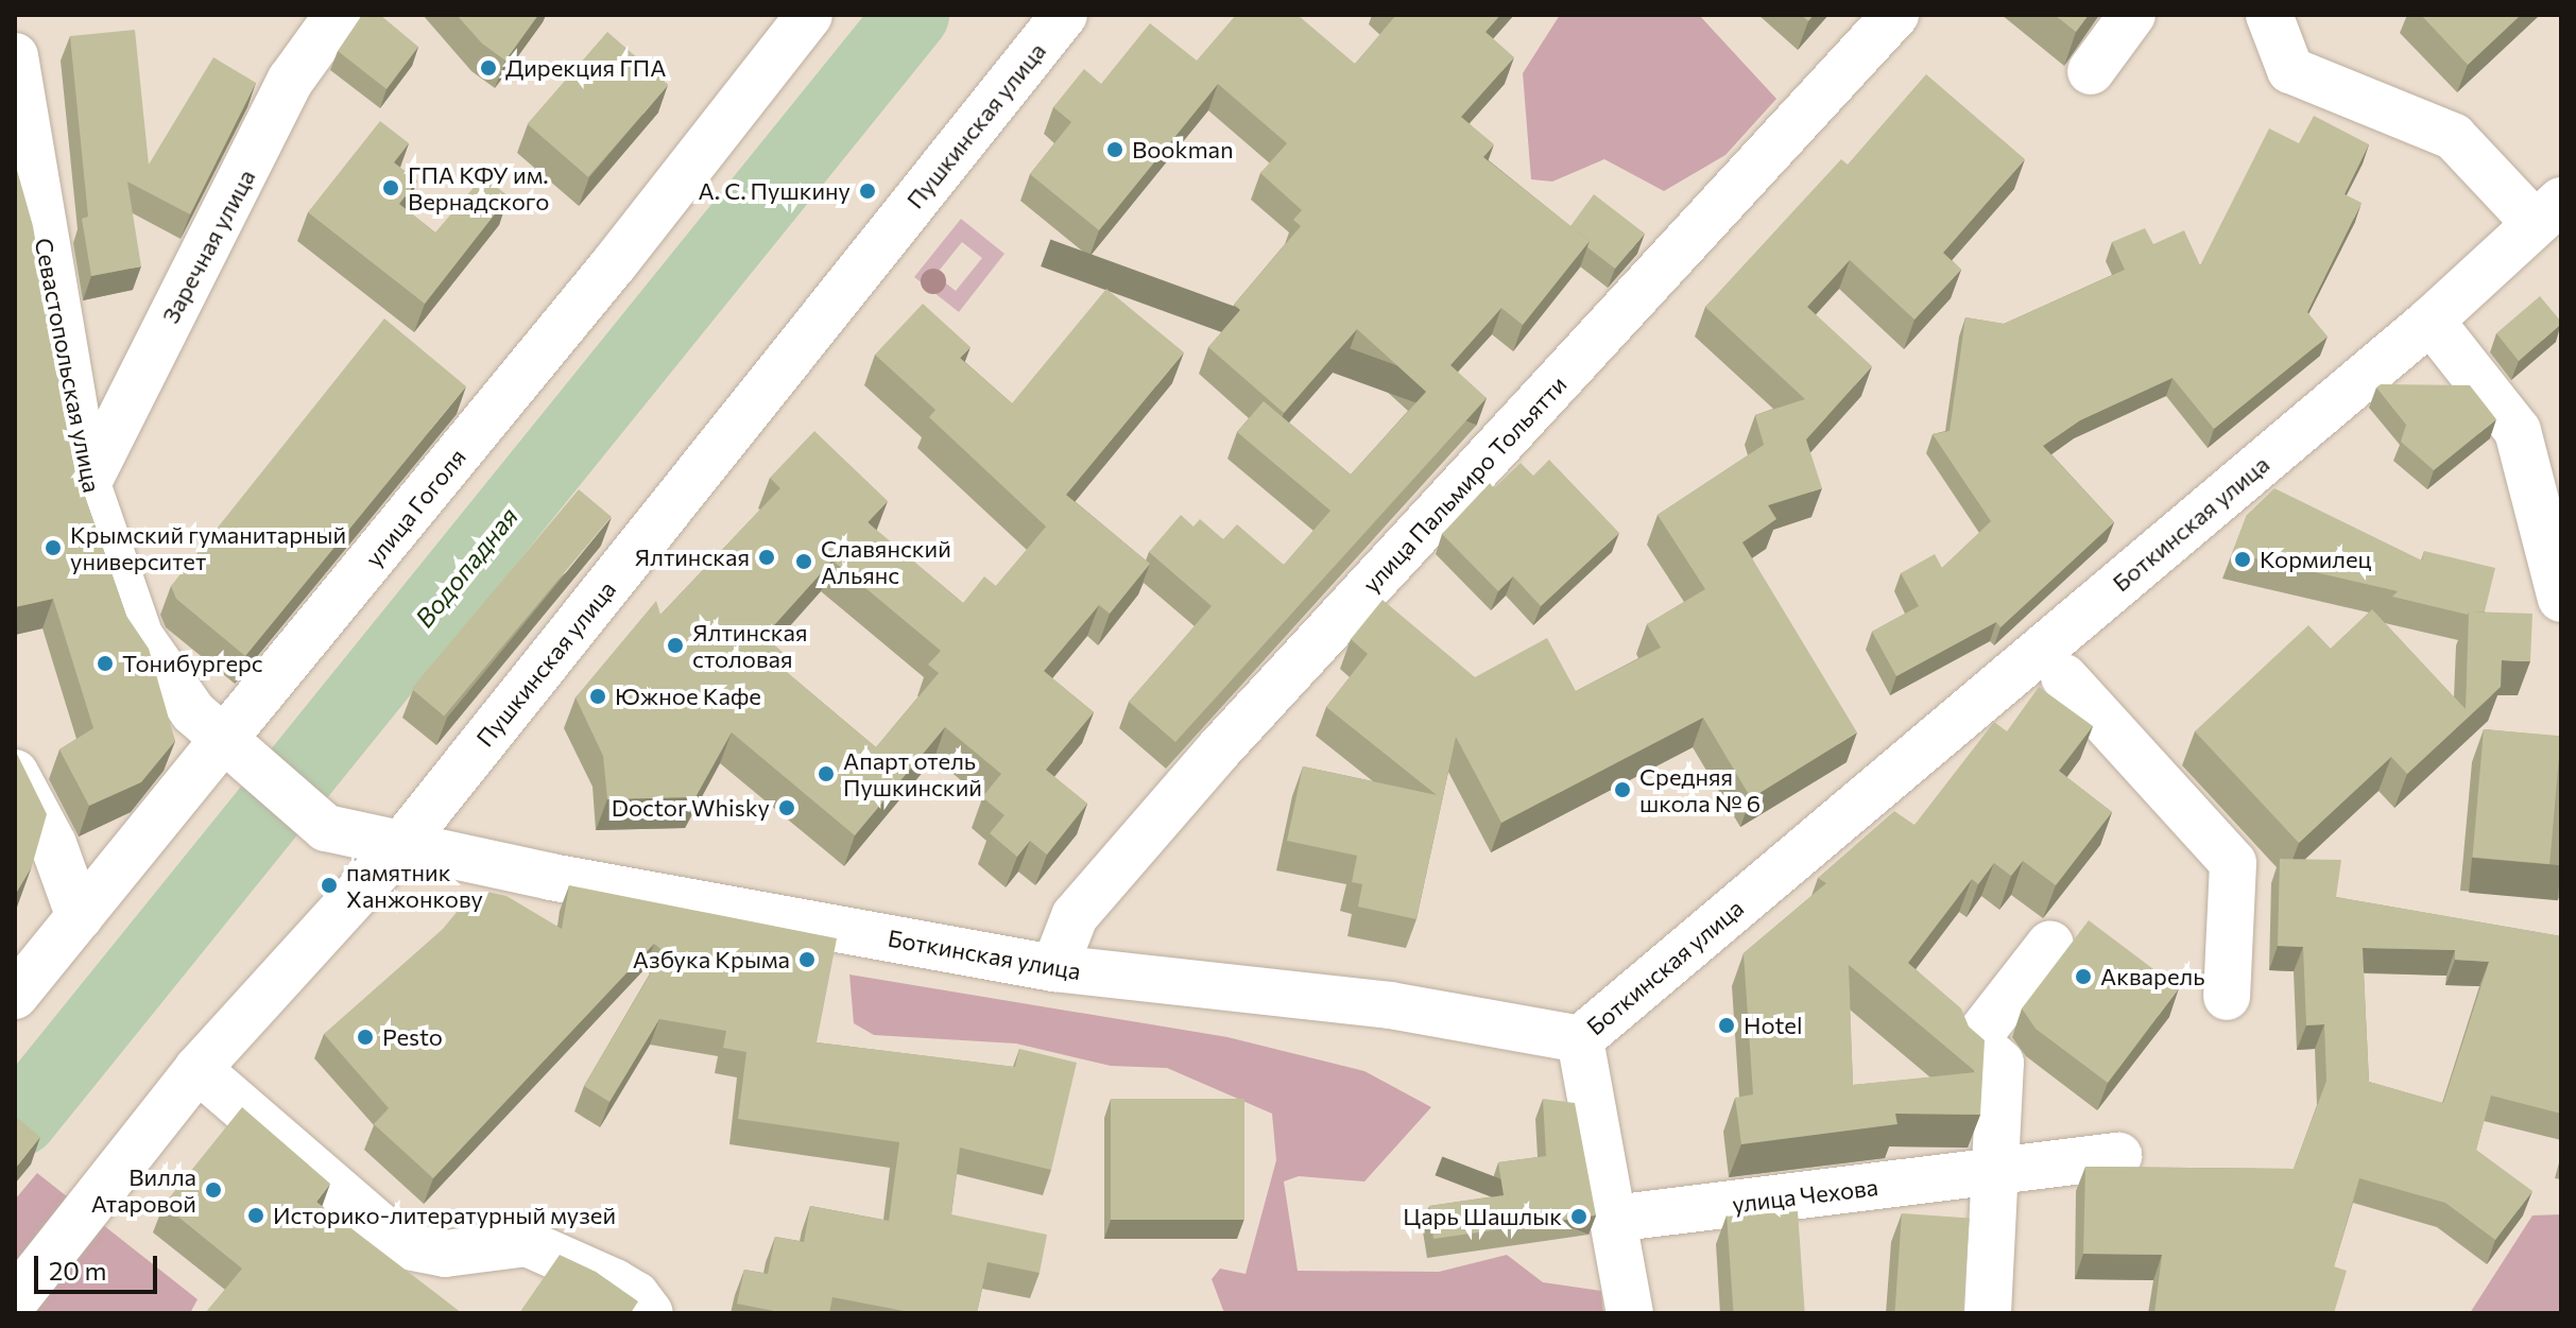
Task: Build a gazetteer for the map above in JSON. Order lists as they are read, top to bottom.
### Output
{
  "streets": {
    "street": [
      "Пушкинская улица",
      "Заречная улица",
      "Севастопольская улица",
      "улица Пальмиро Тольятти",
      "улица Гоголя",
      "Боткинская улица",
      "улица Чехова"
    ]
  },
  "crossings": [
    ["Пушкинская улица", "Боткинская улица"],
    ["Заречная улица", "Севастопольская улица"],
    ["Севастопольская улица", "улица Гоголя"],
    ["Севастопольская улица", "Боткинская улица"],
    ["улица Пальмиро Тольятти", "Боткинская улица"]
  ],
  "water": ["Водопадная"],
  "places": [
    "Дирекция ГПА",
    "Bookman",
    "ГПА КФУ им. Вернадского",
    "А. С. Пушкину",
    "Крымский гуманитарный университет",
    "Ялтинская",
    "Кормилец",
    "Славянский Альянс",
    "Ялтинская столовая",
    "Тонибургерс",
    "Южное Кафе",
    "Апарт отель Пушкинский",
    "Средняя школа № 6",
    "Doctor Whisky",
    "памятник Ханжонкову",
    "Азбука Крыма",
    "Акварель",
    "Hotel",
    "Pesto",
    "Вилла Атаровой",
    "Историко-литературный музей",
    "Царь Шашлык"
  ],
  "scale_bar": "20 m"
}
